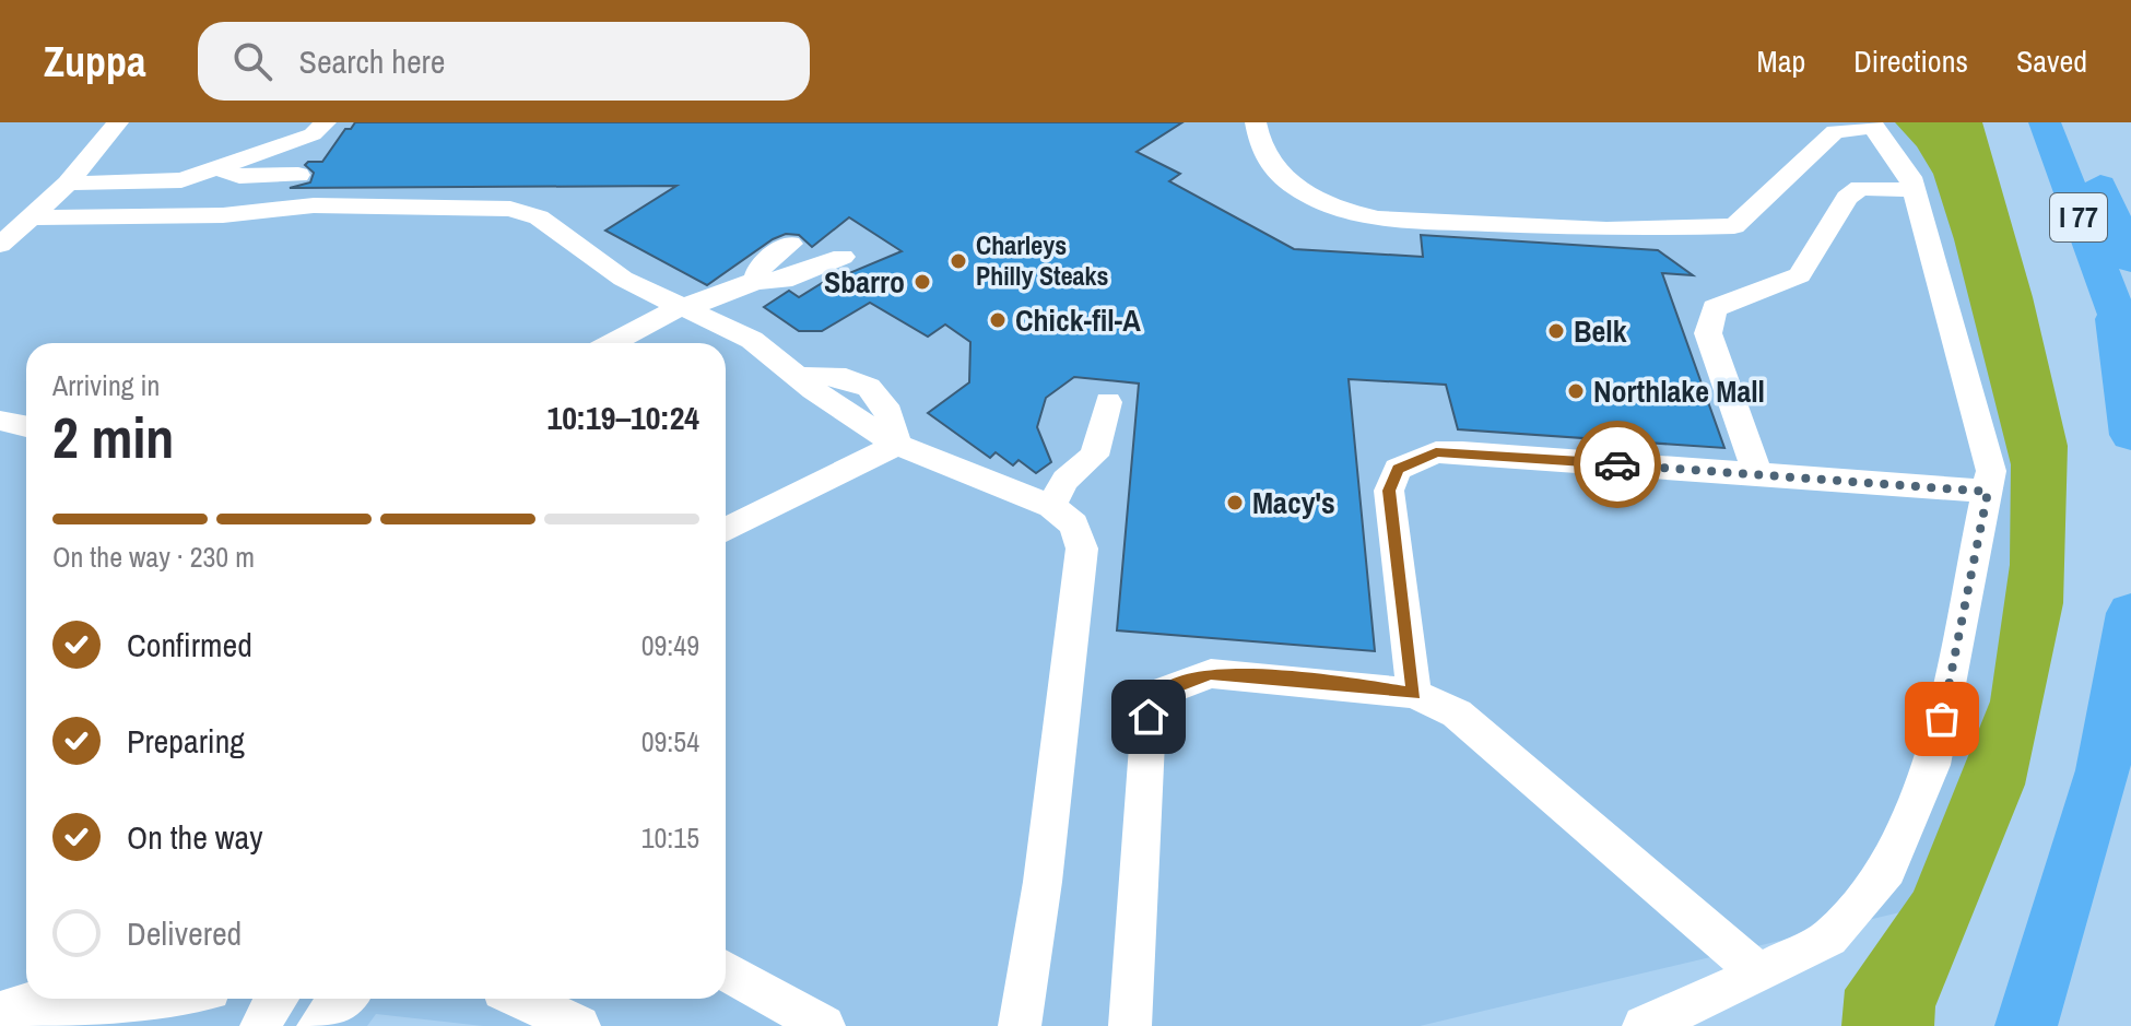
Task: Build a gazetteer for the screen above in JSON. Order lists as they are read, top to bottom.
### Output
{
  "streets": {
    "highway": ["I 77"]
  },
  "places": [
    "Charleys Philly Steaks",
    "Sbarro",
    "Chick-fil-A",
    "Belk",
    "Northlake Mall",
    "Macy's"
  ],
  "page": {
    "header": "Zuppa",
    "search": "Search here",
    "nav": ["Map", "Directions", "Saved"],
    "heading": ["2 min", "Arriving in", "10:19–10:24"],
    "bar": "On the way · 230 m",
    "list": [
      ["Confirmed", "09:49"],
      ["Preparing", "09:54"],
      ["On the way", "10:15"],
      "Delivered"
    ]
  }
}
